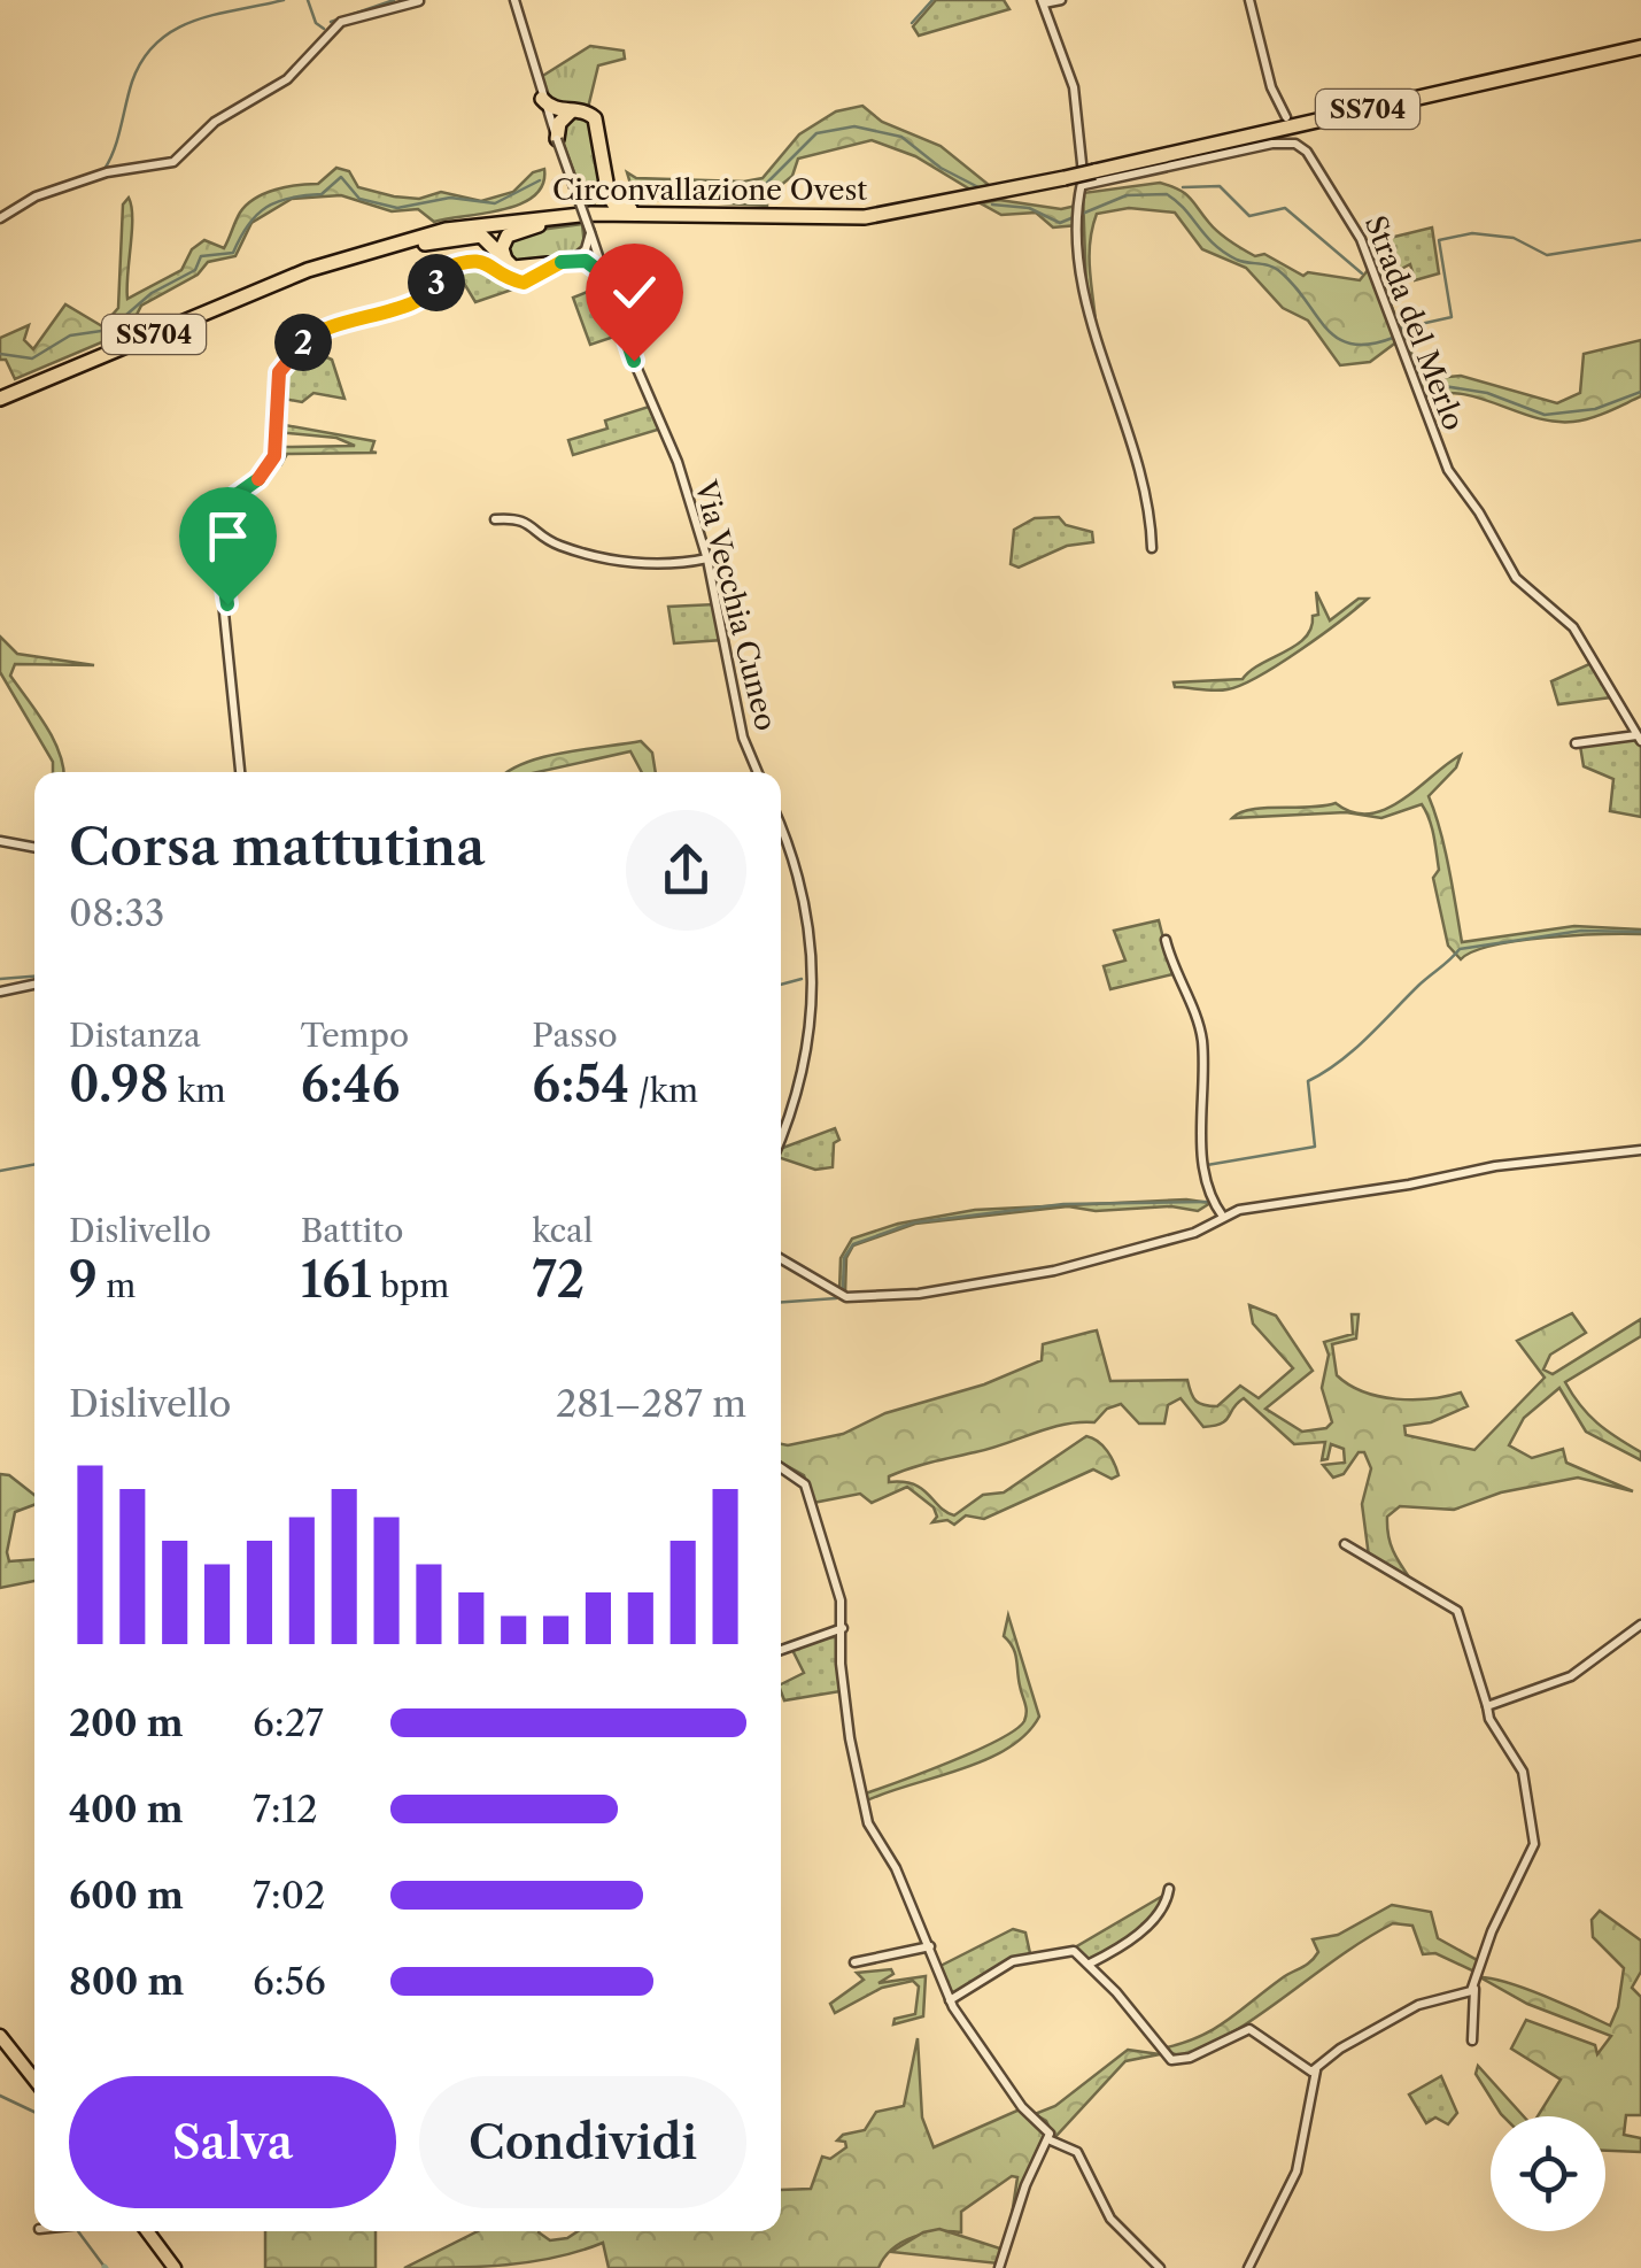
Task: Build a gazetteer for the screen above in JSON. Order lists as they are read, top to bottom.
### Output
{
  "streets": {
    "highway": ["SS704", "Circonvallazione Ovest"],
    "street": ["Strada del Merlo", "Via Vecchia Cuneo"]
  },
  "page": {
    "pins": ["3", "2"],
    "heading": ["Corsa mattutina", "08:33"],
    "stats": [
      ["Distanza", "0.98 km"],
      ["Tempo", "6:46"],
      ["Passo", "6:54 /km"],
      ["Dislivello", "9 m"],
      ["Battito", "161 bpm"],
      ["kcal", "72"]
    ],
    "chart": ["Dislivello", "281–287 m"],
    "list": [
      {
        "name": "200 m",
        "note": "6:27"
      },
      {
        "name": "400 m",
        "note": "7:12"
      },
      {
        "name": "600 m",
        "note": "7:02"
      },
      {
        "name": "800 m",
        "note": "6:56"
      }
    ],
    "buttons": ["Salva", "Condividi"]
  }
}
